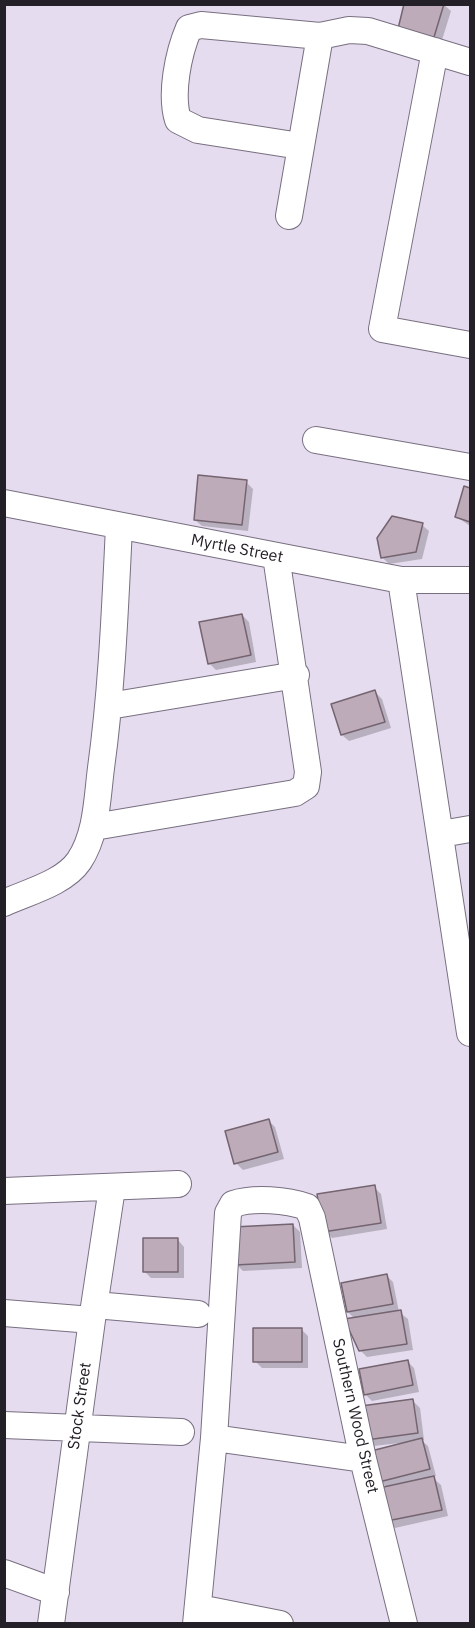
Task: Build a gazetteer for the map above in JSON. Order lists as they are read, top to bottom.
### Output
{
  "streets": {
    "street": ["Myrtle Street", "Stock Street", "Southern Wood Street"]
  }
}
